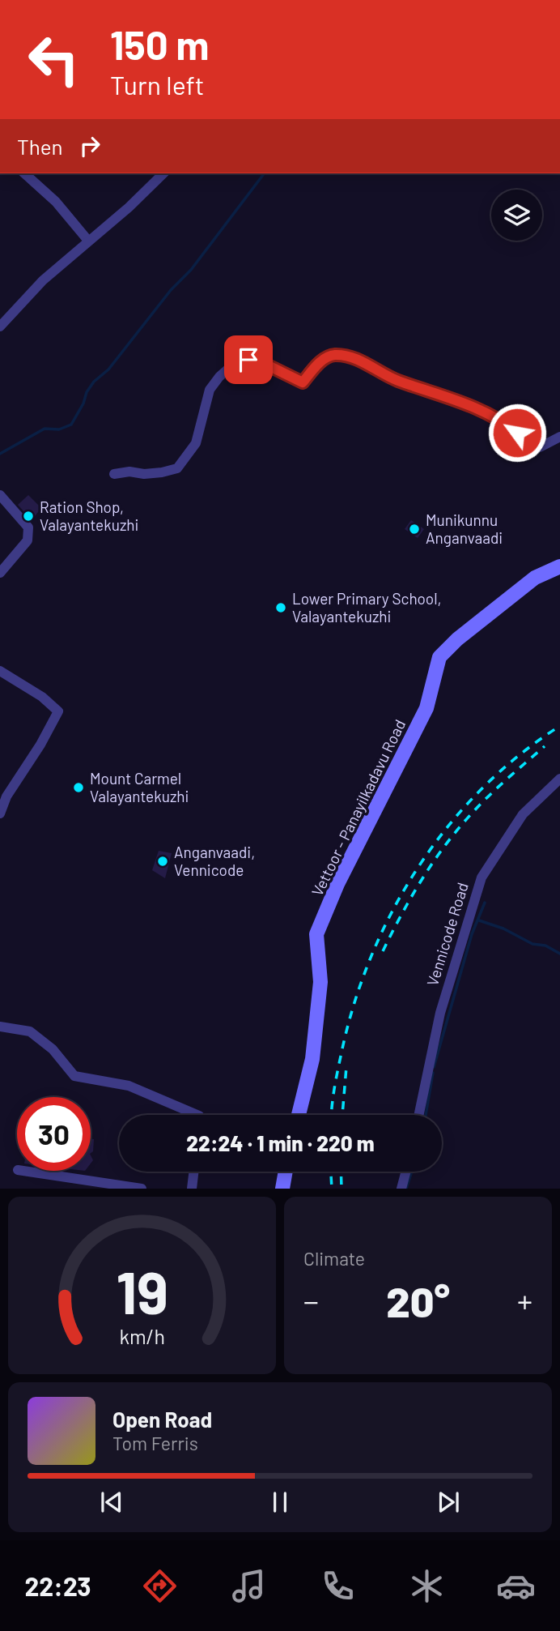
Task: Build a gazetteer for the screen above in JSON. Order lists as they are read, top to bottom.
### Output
{
  "streets": {
    "main road": ["Vettoor - Panayilkadavu Road"],
    "street": ["Vennicode Road"]
  },
  "places": [
    "Ration Shop, Valayantekuzhi",
    "Munikunnu Anganvaadi",
    "Lower Primary School, Valayantekuzhi",
    "Mount Carmel Valayantekuzhi",
    "Anganvaadi, Vennicode"
  ],
  "page": {
    "turn": ["150 m", "Turn left"],
    "then": "Then",
    "limit": "30",
    "trip": "22:24 · 1 min · 220 m",
    "tile": "Climate",
    "heat": ["−", "20°", "+"],
    "song": ["Open Road", "Tom Ferris"],
    "tabs": "22:23",
    "gauge": ["19", "km/h"]
  }
}
